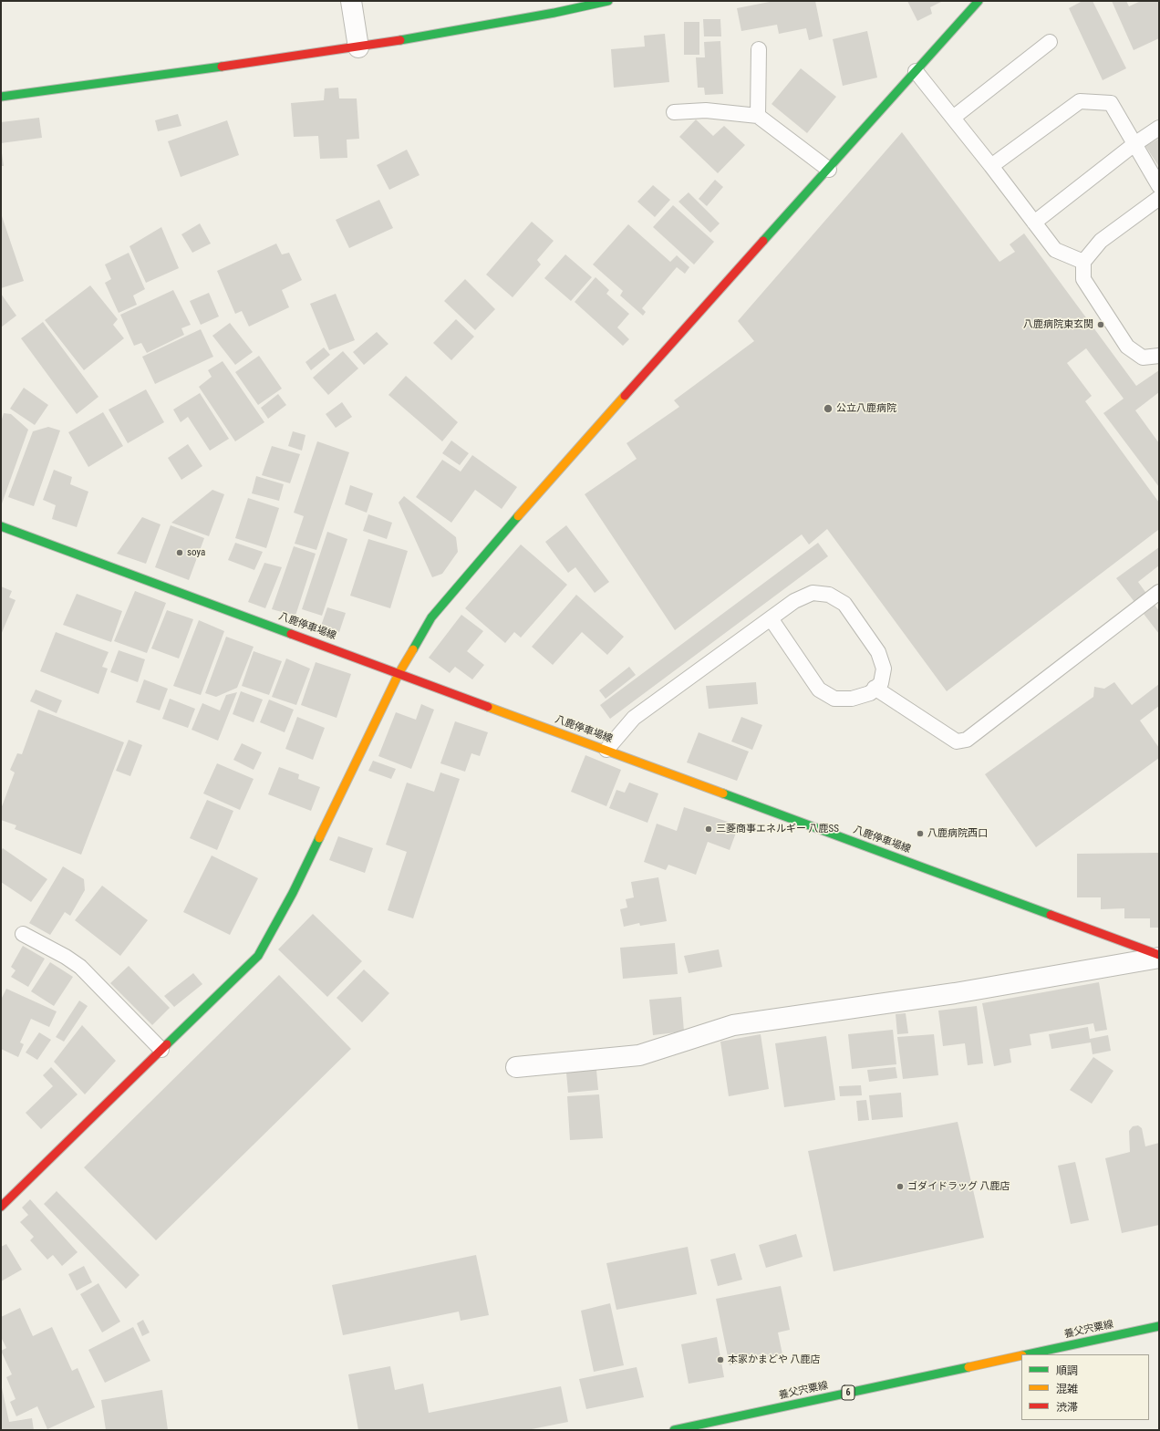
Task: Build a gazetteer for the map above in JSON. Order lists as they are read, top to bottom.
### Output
{
  "streets": {
    "street": ["八鹿停車場線", "養父宍粟線", "6"]
  },
  "places": [
    "八鹿病院東玄関",
    "公立八鹿病院",
    "soya",
    "三菱商事エネルギー 八鹿SS",
    "八鹿病院西口",
    "ゴダイドラッグ 八鹿店",
    "本家かまどや 八鹿店"
  ],
  "legend": ["順調", "混雑", "渋滞"]
}
